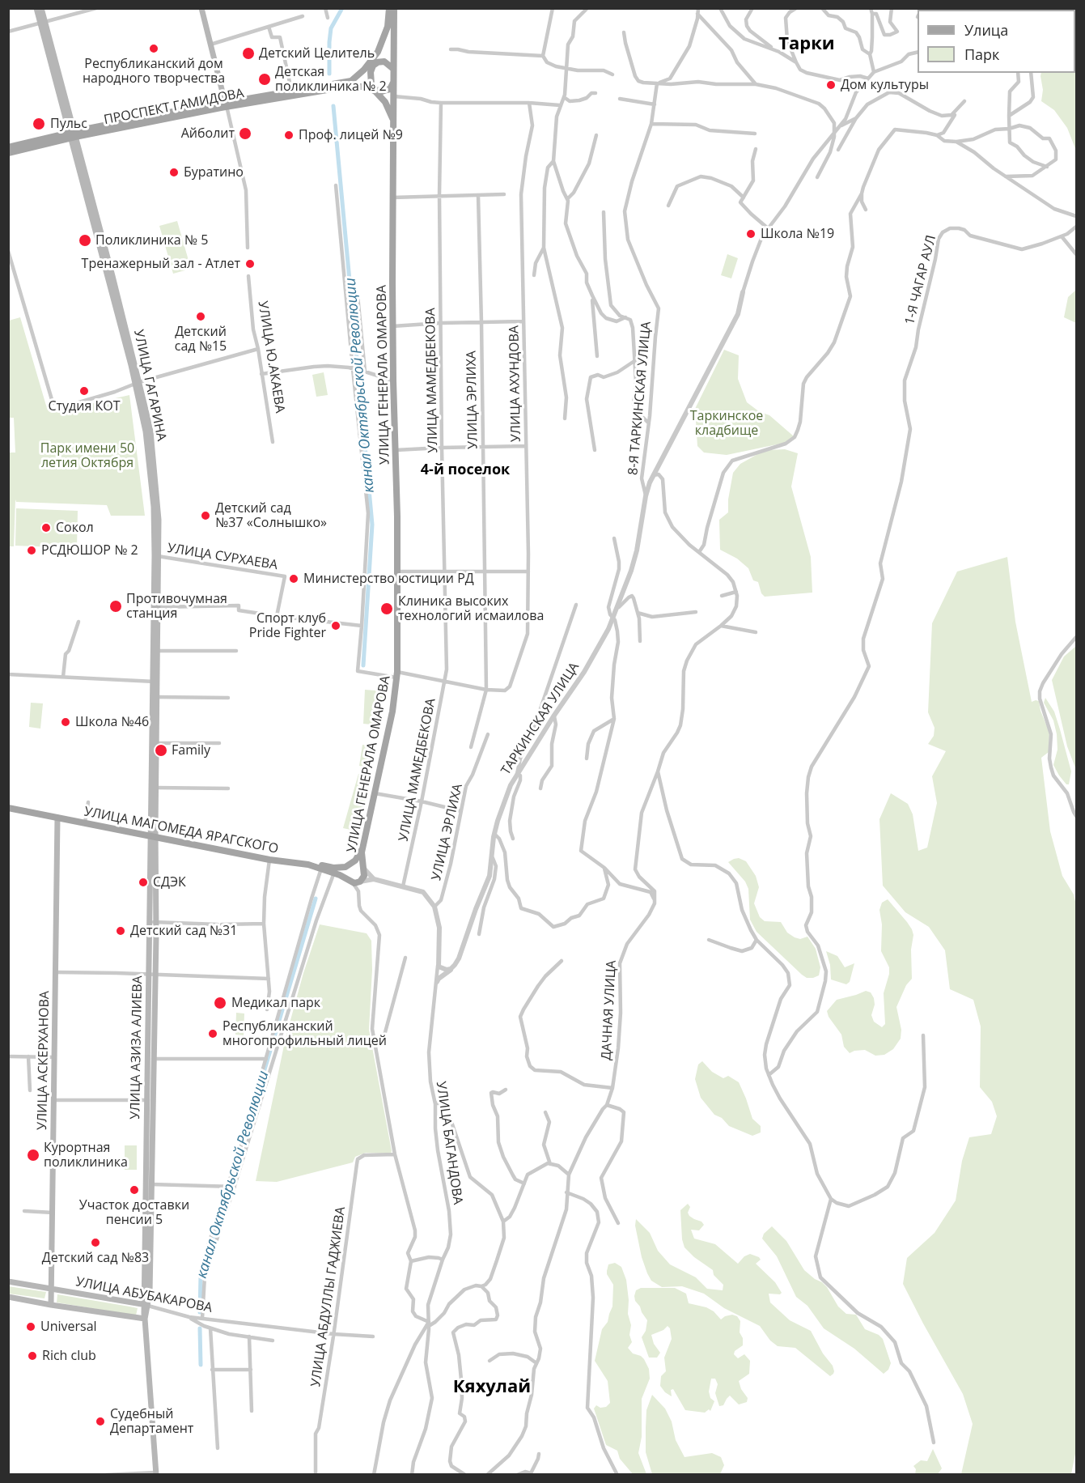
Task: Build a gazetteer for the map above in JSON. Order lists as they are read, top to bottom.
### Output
{
  "streets": {
    "main road": [
      "ПРОСПЕКТ ГАМИДОВА",
      "УЛИЦА ГЕНЕРАЛА ОМАРОВА",
      "УЛИЦА ГАГАРИНА",
      "УЛИЦА МАГОМЕДА ЯРАГСКОГО",
      "УЛИЦА АЗИЗА АЛИЕВА",
      "УЛИЦА АСКЕРХАНОВА",
      "УЛИЦА АБУБАКАРОВА"
    ],
    "street": [
      "1-Я ЧАГАР АУЛ",
      "УЛИЦА Ю.АКАЕВА",
      "УЛИЦА МАМЕДБЕКОВА",
      "УЛИЦА АХУНДОВА",
      "8-Я ТАРКИНСКАЯ УЛИЦА",
      "УЛИЦА ЭРЛИХА",
      "УЛИЦА СУРХАЕВА",
      "ТАРКИНСКАЯ УЛИЦА",
      "ДАЧНАЯ УЛИЦА",
      "УЛИЦА БАГАНДОВА",
      "УЛИЦА АБДУЛЛЫ ГАДЖИЕВА"
    ]
  },
  "crossings": [
    ["ПРОСПЕКТ ГАМИДОВА", "УЛИЦА ГЕНЕРАЛА ОМАРОВА"],
    ["ПРОСПЕКТ ГАМИДОВА", "УЛИЦА ГАГАРИНА"],
    ["УЛИЦА ГЕНЕРАЛА ОМАРОВА", "УЛИЦА МАГОМЕДА ЯРАГСКОГО"],
    ["УЛИЦА АХУНДОВА", "УЛИЦА ЭРЛИХА"],
    ["УЛИЦА ГАГАРИНА", "УЛИЦА СУРХАЕВА"],
    ["УЛИЦА ГАГАРИНА", "УЛИЦА МАГОМЕДА ЯРАГСКОГО"],
    ["УЛИЦА ГАГАРИНА", "УЛИЦА АЗИЗА АЛИЕВА"],
    ["8-Я ТАРКИНСКАЯ УЛИЦА", "ТАРКИНСКАЯ УЛИЦА"],
    ["ТАРКИНСКАЯ УЛИЦА", "УЛИЦА БАГАНДОВА"],
    ["УЛИЦА МАГОМЕДА ЯРАГСКОГО", "УЛИЦА АЗИЗА АЛИЕВА"],
    ["УЛИЦА МАГОМЕДА ЯРАГСКОГО", "УЛИЦА АСКЕРХАНОВА"],
    ["УЛИЦА АЗИЗА АЛИЕВА", "УЛИЦА АБУБАКАРОВА"],
    ["УЛИЦА АСКЕРХАНОВА", "УЛИЦА АБУБАКАРОВА"],
    ["УЛИЦА АБУБАКАРОВА", "УЛИЦА АБДУЛЛЫ ГАДЖИЕВА"]
  ],
  "districts": ["Тарки", "4-й поселок", "Кяхулай"],
  "water": ["канал Октябрьской Революции"],
  "parks": ["Таркинское кладбище", "Парк имени 50 летия Октября"],
  "places": [
    "Республиканский дом народного творчества",
    "Детский Целитель",
    "Детская поликлиника № 2",
    "Дом культуры",
    "Пульс",
    "Айболит",
    "Проф. лицей №9",
    "Буратино",
    "Школа №19",
    "Поликлиника № 5",
    "Тренажерный зал - Атлет",
    "Детский сад №15",
    "Студия КОТ",
    "Детский сад №37 «Солнышко»",
    "Сокол",
    "РСДЮШОР № 2",
    "Министерство юстиции РД",
    "Противочумная станция",
    "Клиника высоких технологий исмаилова",
    "Спорт клуб Pride Fighter",
    "Школа №46",
    "Family",
    "СДЭК",
    "Детский сад №31",
    "Медикал парк",
    "Республиканский многопрофильный лицей",
    "Курортная поликлиника",
    "Участок доставки пенсии 5",
    "Детский сад №83",
    "Universal",
    "Rich club",
    "Судебный Департамент"
  ],
  "legend": ["Улица", "Парк"]
}
